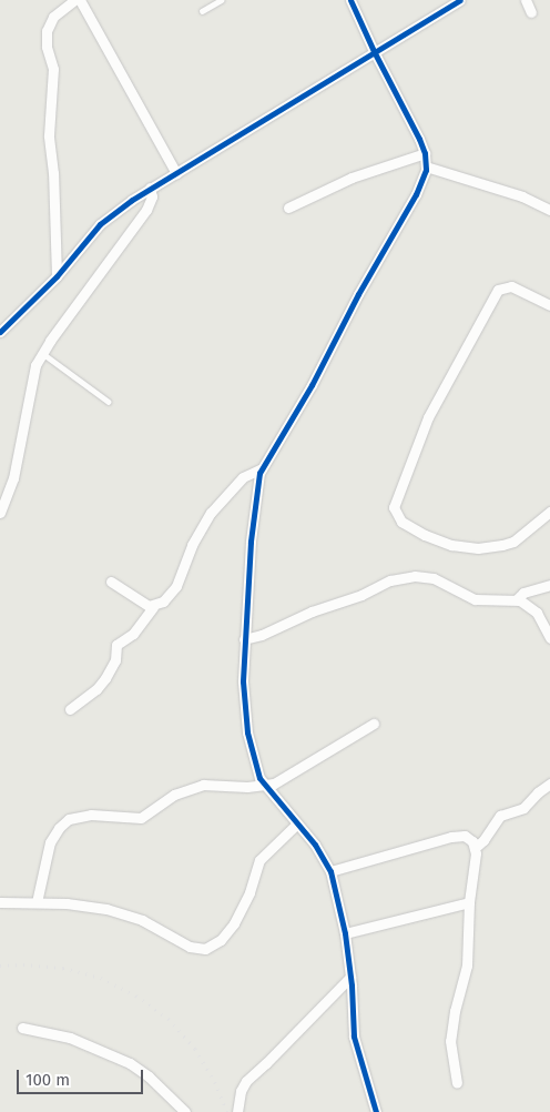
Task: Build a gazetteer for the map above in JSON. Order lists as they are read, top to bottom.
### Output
{
  "scale_bar": "100 m"
}
